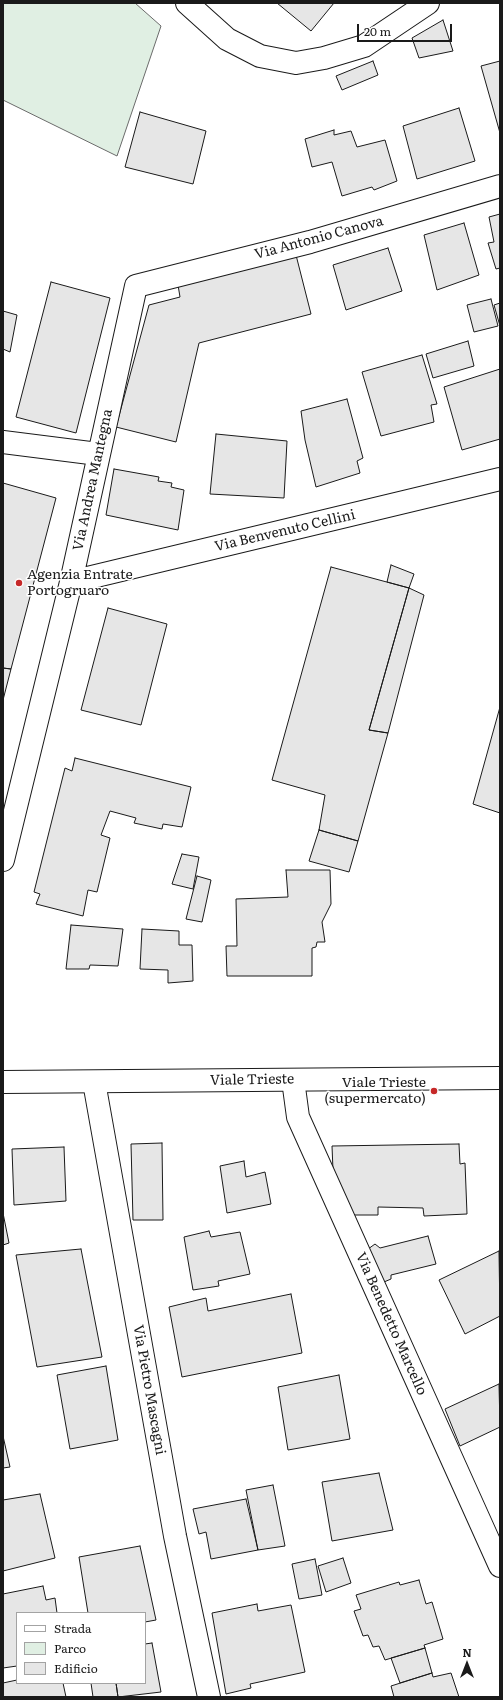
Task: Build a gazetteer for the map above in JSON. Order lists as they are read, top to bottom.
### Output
{
  "streets": {
    "street": [
      "Via Antonio Canova",
      "Via Andrea Mantegna",
      "Via Benvenuto Cellini",
      "Viale Trieste",
      "Via Benedetto Marcello",
      "Via Pietro Mascagni"
    ]
  },
  "crossings": [
    ["Via Antonio Canova", "Via Andrea Mantegna"],
    ["Via Andrea Mantegna", "Via Benvenuto Cellini"],
    ["Viale Trieste", "Via Benedetto Marcello"],
    ["Viale Trieste", "Via Pietro Mascagni"]
  ],
  "places": ["Agenzia Entrate Portogruaro", "Viale Trieste (supermercato)"],
  "legend": ["Strada", "Parco", "Edificio"],
  "scale_bar": "20 m",
  "north": "top"
}
